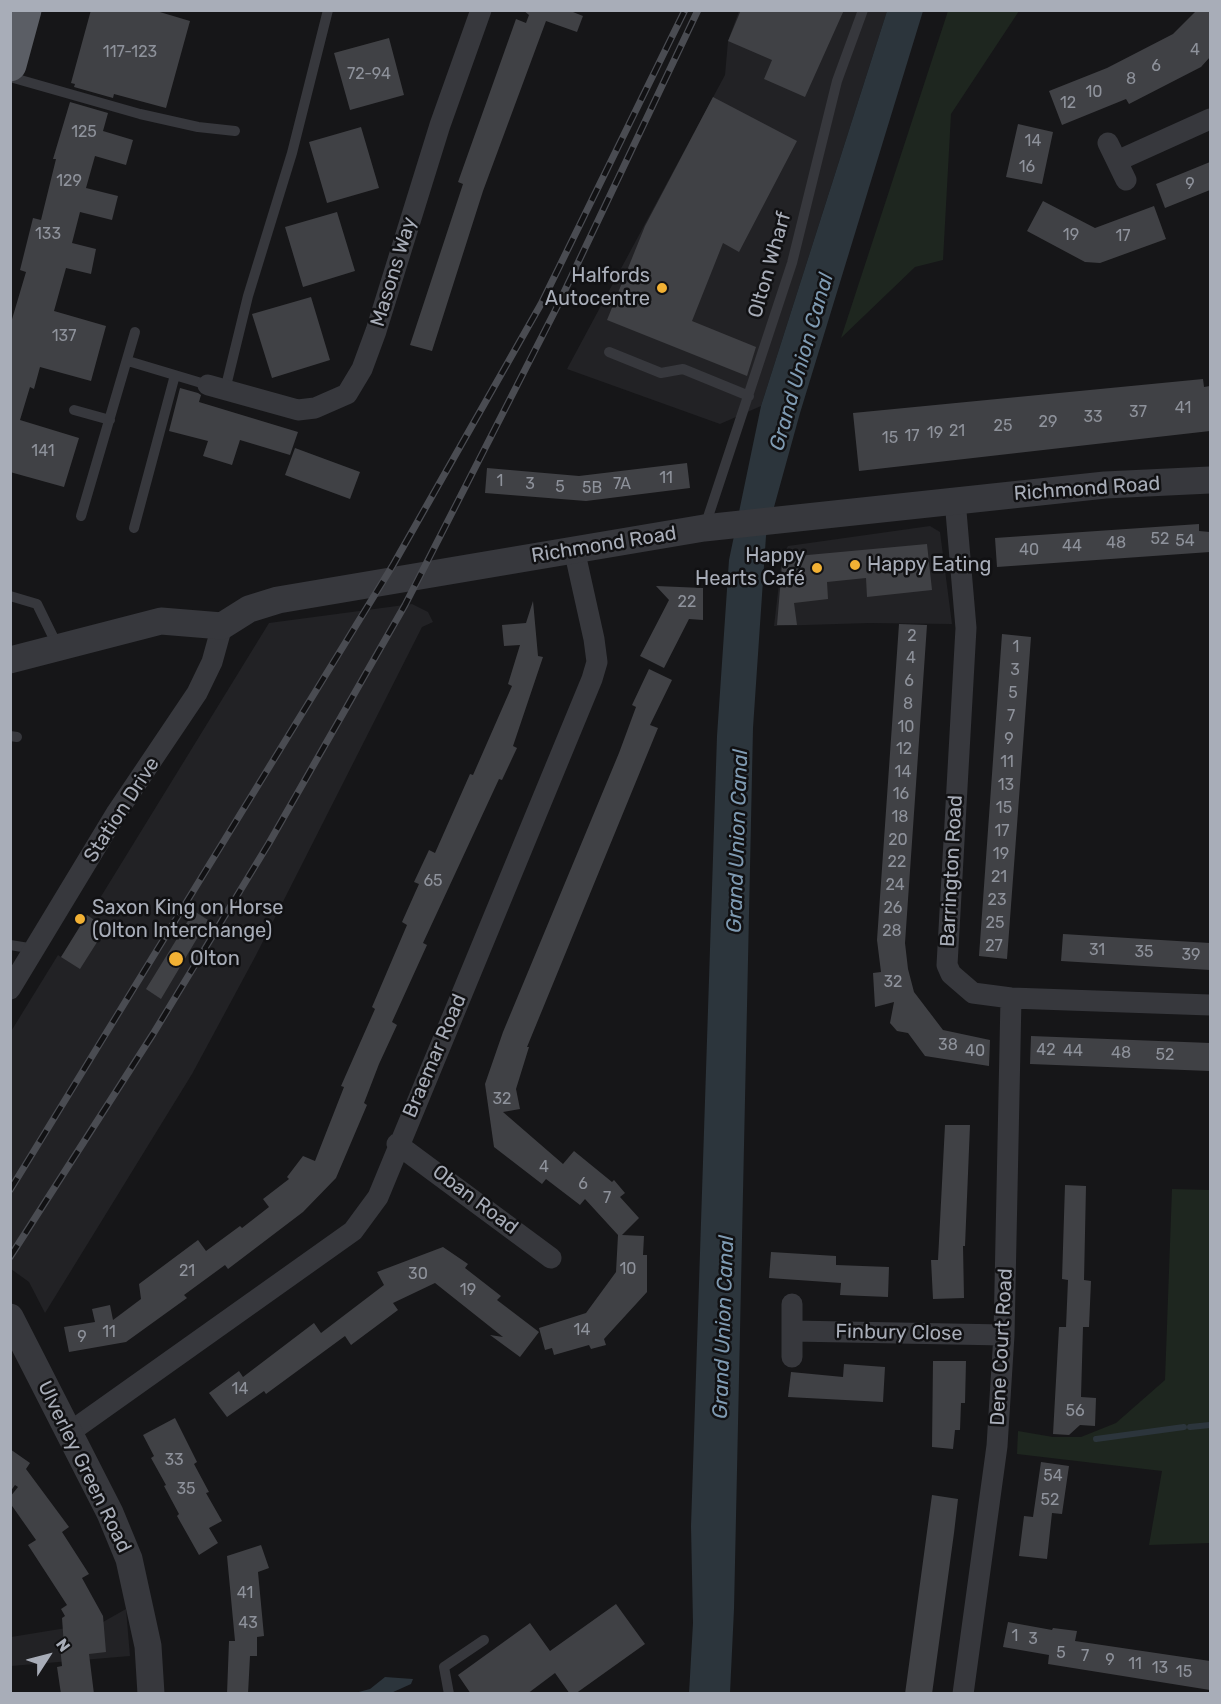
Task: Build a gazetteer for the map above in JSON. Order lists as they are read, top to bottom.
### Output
{
  "streets": {
    "street": [
      "Masons Way",
      "Richmond Road",
      "Station Drive",
      "Barrington Road",
      "Braemar Road",
      "Oban Road",
      "Finbury Close",
      "Dene Court Road",
      "Ulverley Green Road"
    ],
    "lane": ["Olton Wharf"]
  },
  "crossings": [
    ["Olton Wharf", "Richmond Road"],
    ["Richmond Road", "Station Drive"],
    ["Richmond Road", "Barrington Road"],
    ["Richmond Road", "Braemar Road"],
    ["Barrington Road", "Dene Court Road"],
    ["Braemar Road", "Oban Road"],
    ["Braemar Road", "Ulverley Green Road"],
    ["Finbury Close", "Dene Court Road"]
  ],
  "water": ["Grand Union Canal"],
  "places": [
    "Halfords Autocentre",
    "Happy Eating",
    "Happy Hearts Café",
    "Saxon King on Horse (Olton Interchange)",
    "Olton"
  ],
  "house_numbers": [
    "4",
    "117-123",
    "6",
    "72-94",
    "8",
    "10",
    "12",
    "125",
    "14",
    "16",
    "129",
    "9",
    "133",
    "19",
    "17",
    "137",
    "41",
    "37",
    "33",
    "29",
    "25",
    "21",
    "19",
    "17",
    "15",
    "141",
    "11",
    "1",
    "3",
    "7A",
    "5",
    "5B",
    "52",
    "54",
    "48",
    "44",
    "40",
    "22",
    "2",
    "1",
    "4",
    "3",
    "6",
    "5",
    "8",
    "7",
    "10",
    "9",
    "12",
    "11",
    "14",
    "13",
    "16",
    "15",
    "18",
    "17",
    "20",
    "19",
    "22",
    "21",
    "65",
    "24",
    "23",
    "26",
    "25",
    "28",
    "27",
    "31",
    "35",
    "39",
    "32",
    "38",
    "42",
    "40",
    "44",
    "48",
    "52",
    "32",
    "4",
    "6",
    "7",
    "10",
    "21",
    "30",
    "19",
    "14",
    "11",
    "9",
    "14",
    "56",
    "33",
    "54",
    "35",
    "52",
    "41",
    "43",
    "1",
    "3",
    "5",
    "7",
    "9",
    "11",
    "13",
    "15"
  ],
  "north": "top right"
}
